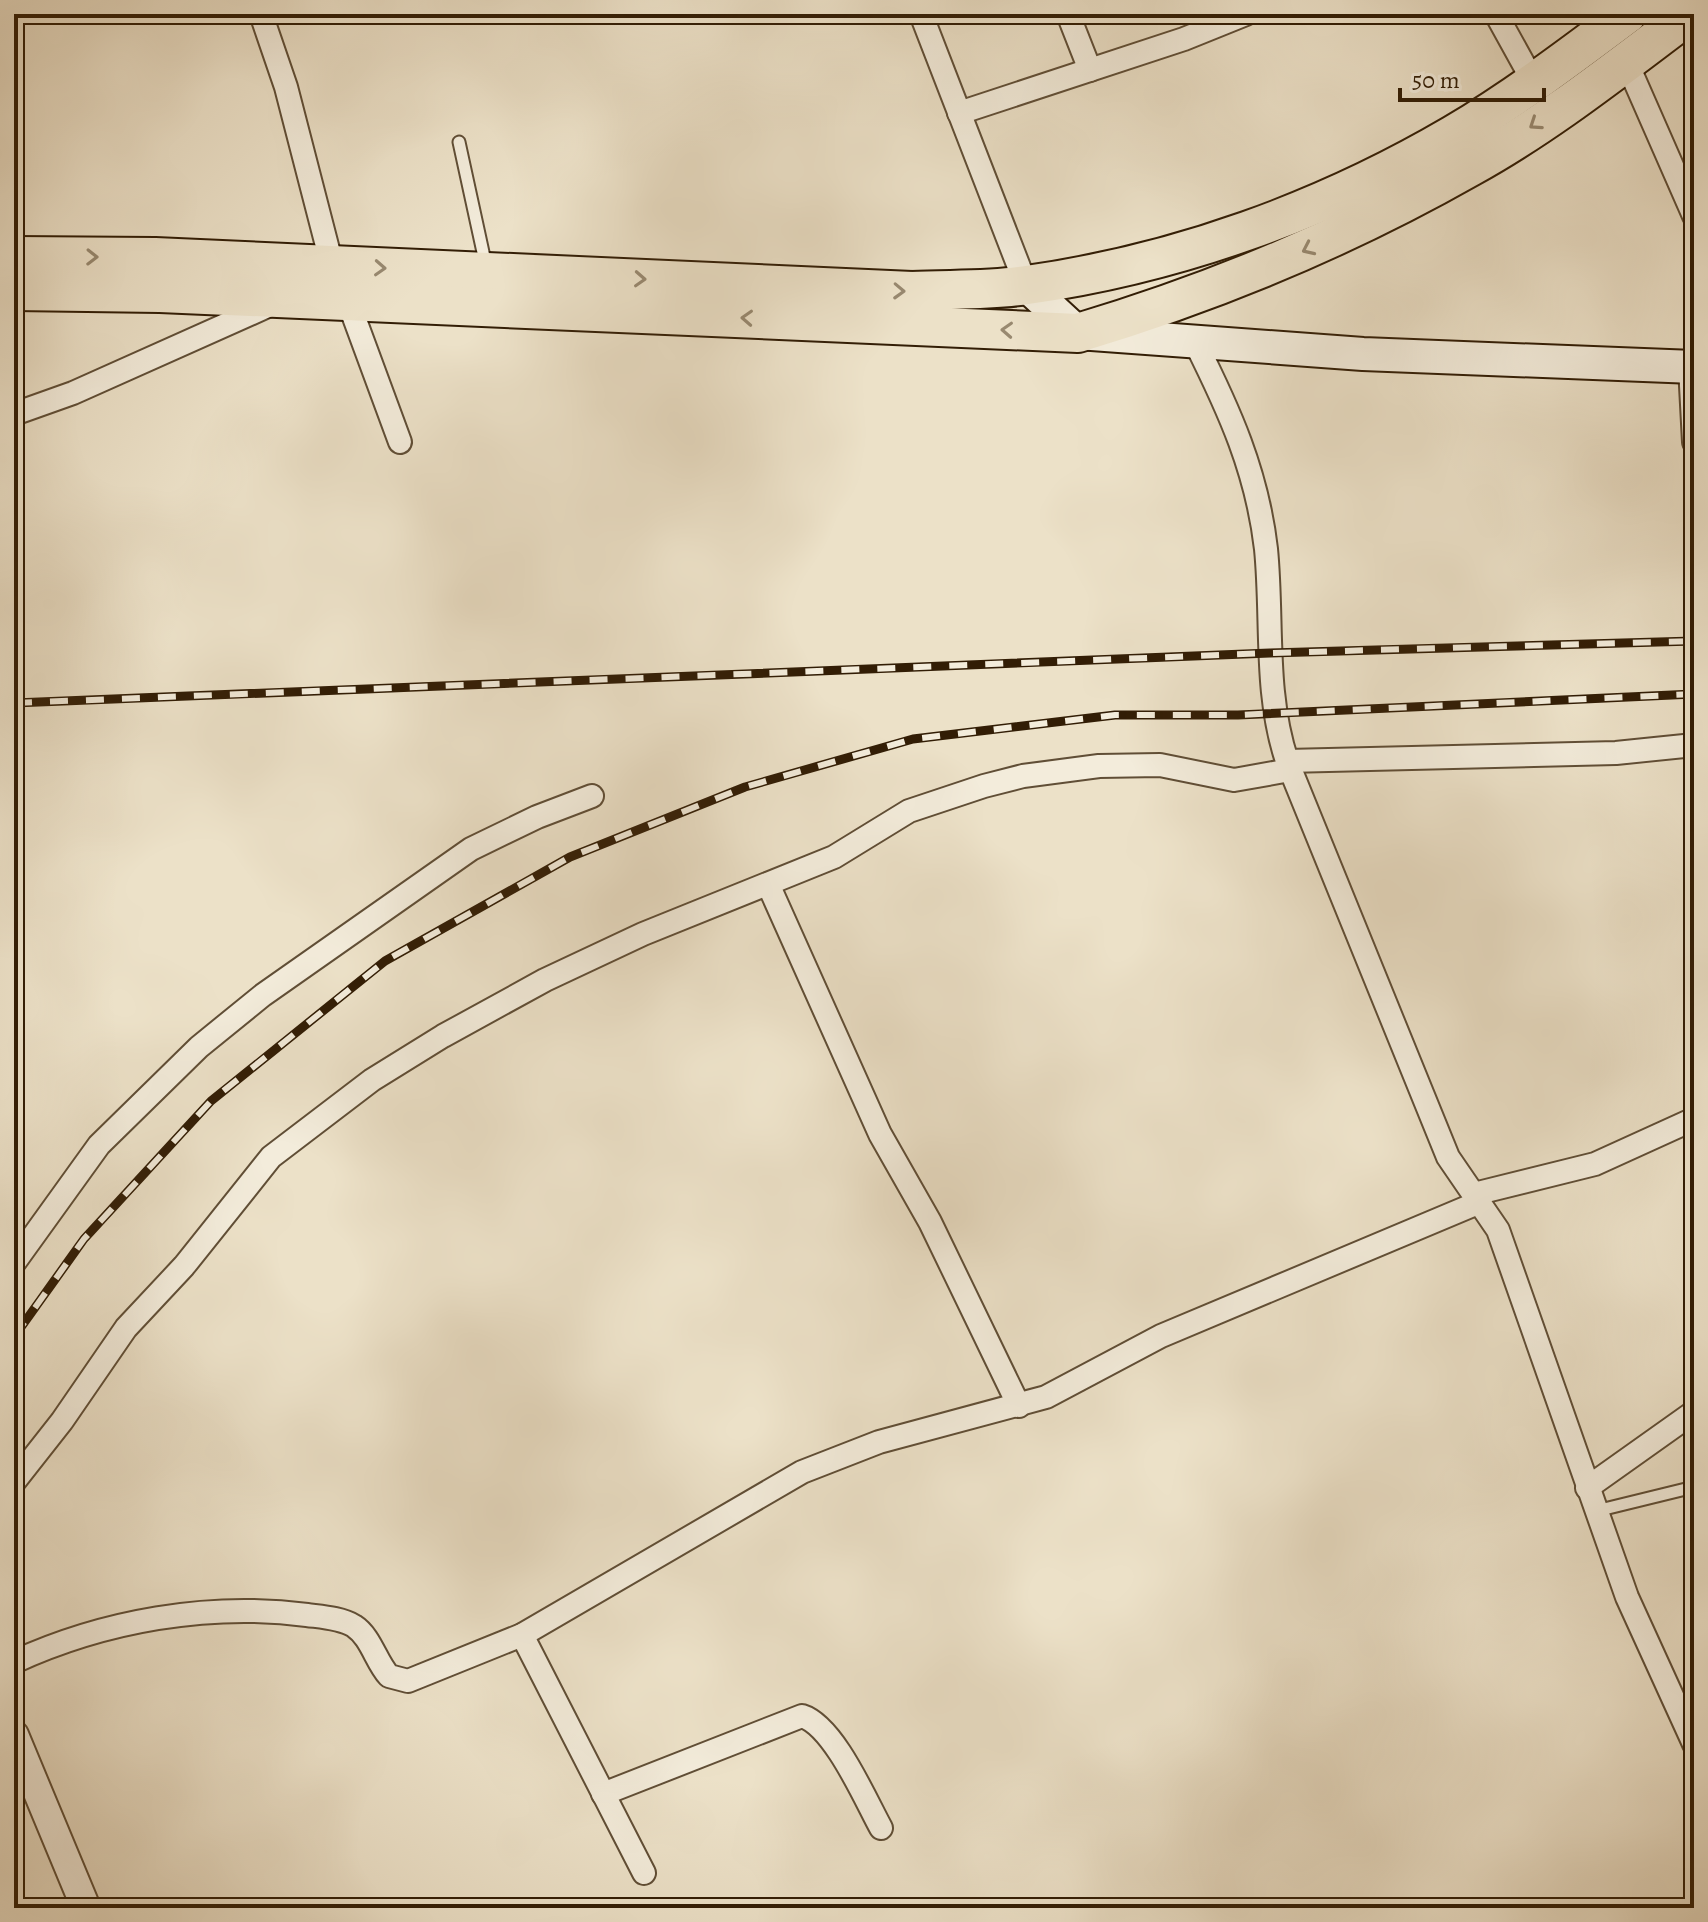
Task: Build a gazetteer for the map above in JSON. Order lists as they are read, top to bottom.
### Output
{
  "scale_bar": "50 m"
}
